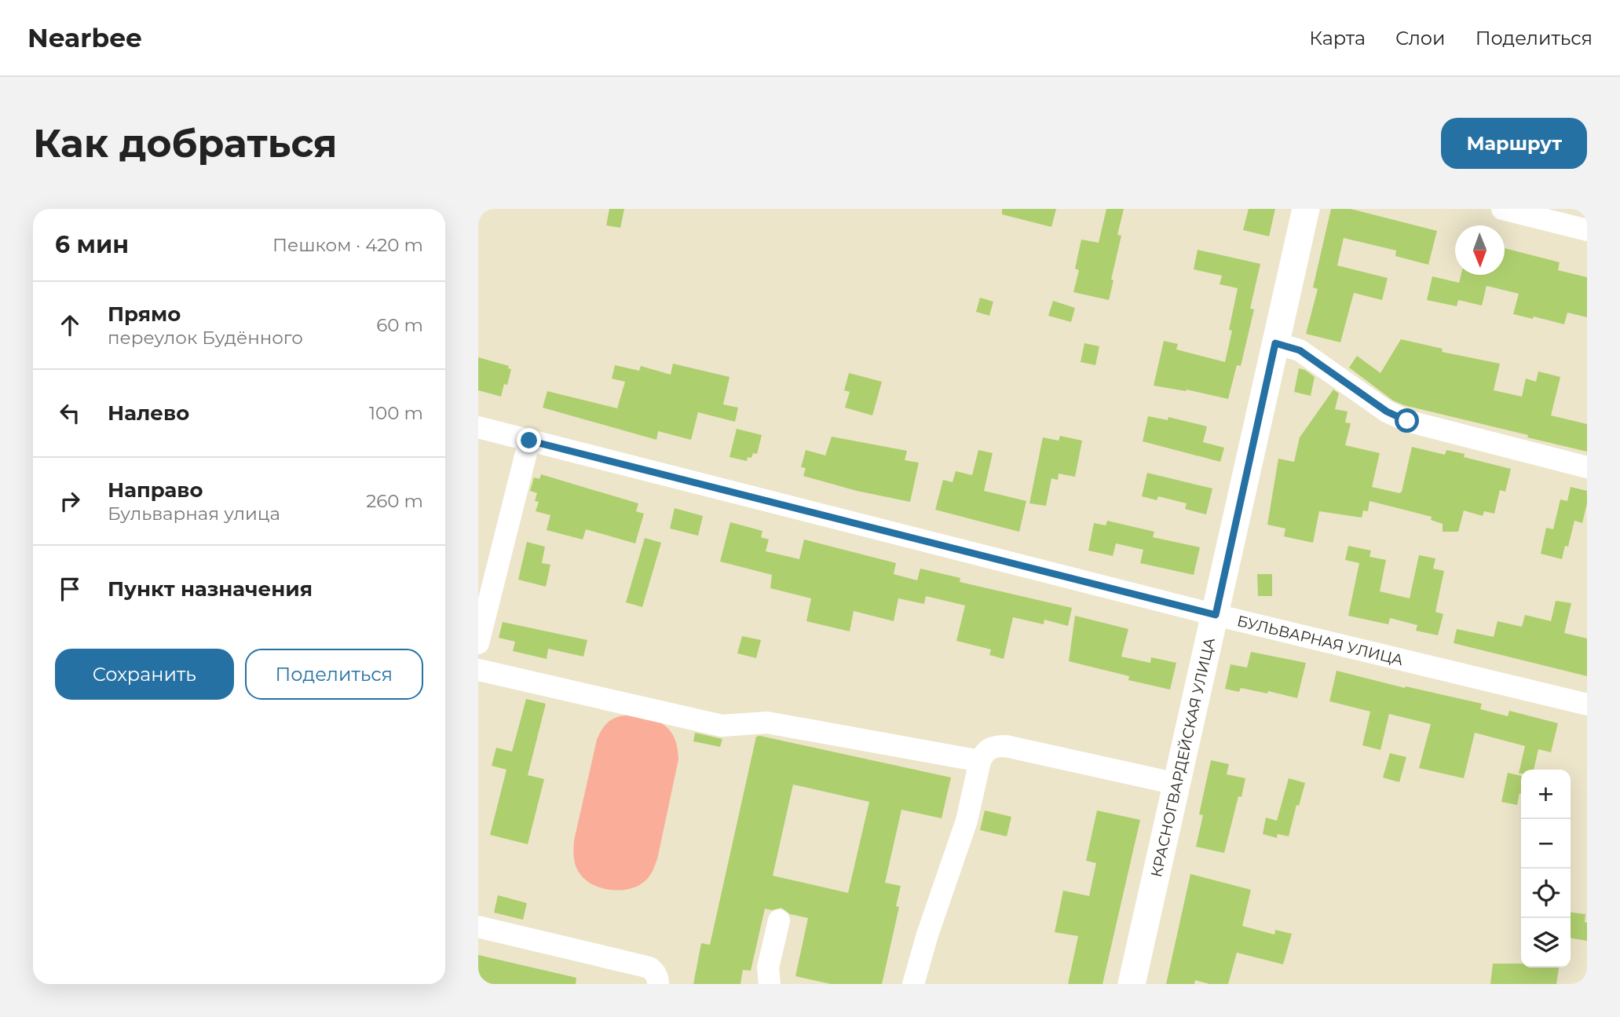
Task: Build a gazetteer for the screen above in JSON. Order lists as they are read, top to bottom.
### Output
{
  "streets": {
    "main road": ["КРАСНОГВАРДЕЙСКАЯ УЛИЦА"],
    "street": ["БУЛЬВАРНАЯ УЛИЦА"]
  },
  "crossings": [
    ["БУЛЬВАРНАЯ УЛИЦА", "КРАСНОГВАРДЕЙСКАЯ УЛИЦА"]
  ],
  "north": "bottom",
  "page": {
    "header": "Nearbee",
    "nav": ["Карта", "Слои", "Поделиться"],
    "buttons": [
      "Маршрут",
      ["Сохранить", "Поделиться"]
    ],
    "title": "Как добраться",
    "heading": ["6 мин", "Пешком · 420 m"],
    "list": [
      ["Прямо", "переулок Будённого", "60 m"],
      ["Налево", "100 m"],
      ["Направо", "Бульварная улица", "260 m"],
      "Пункт назначения"
    ],
    "map_buttons": ["+", "−"]
  }
}
